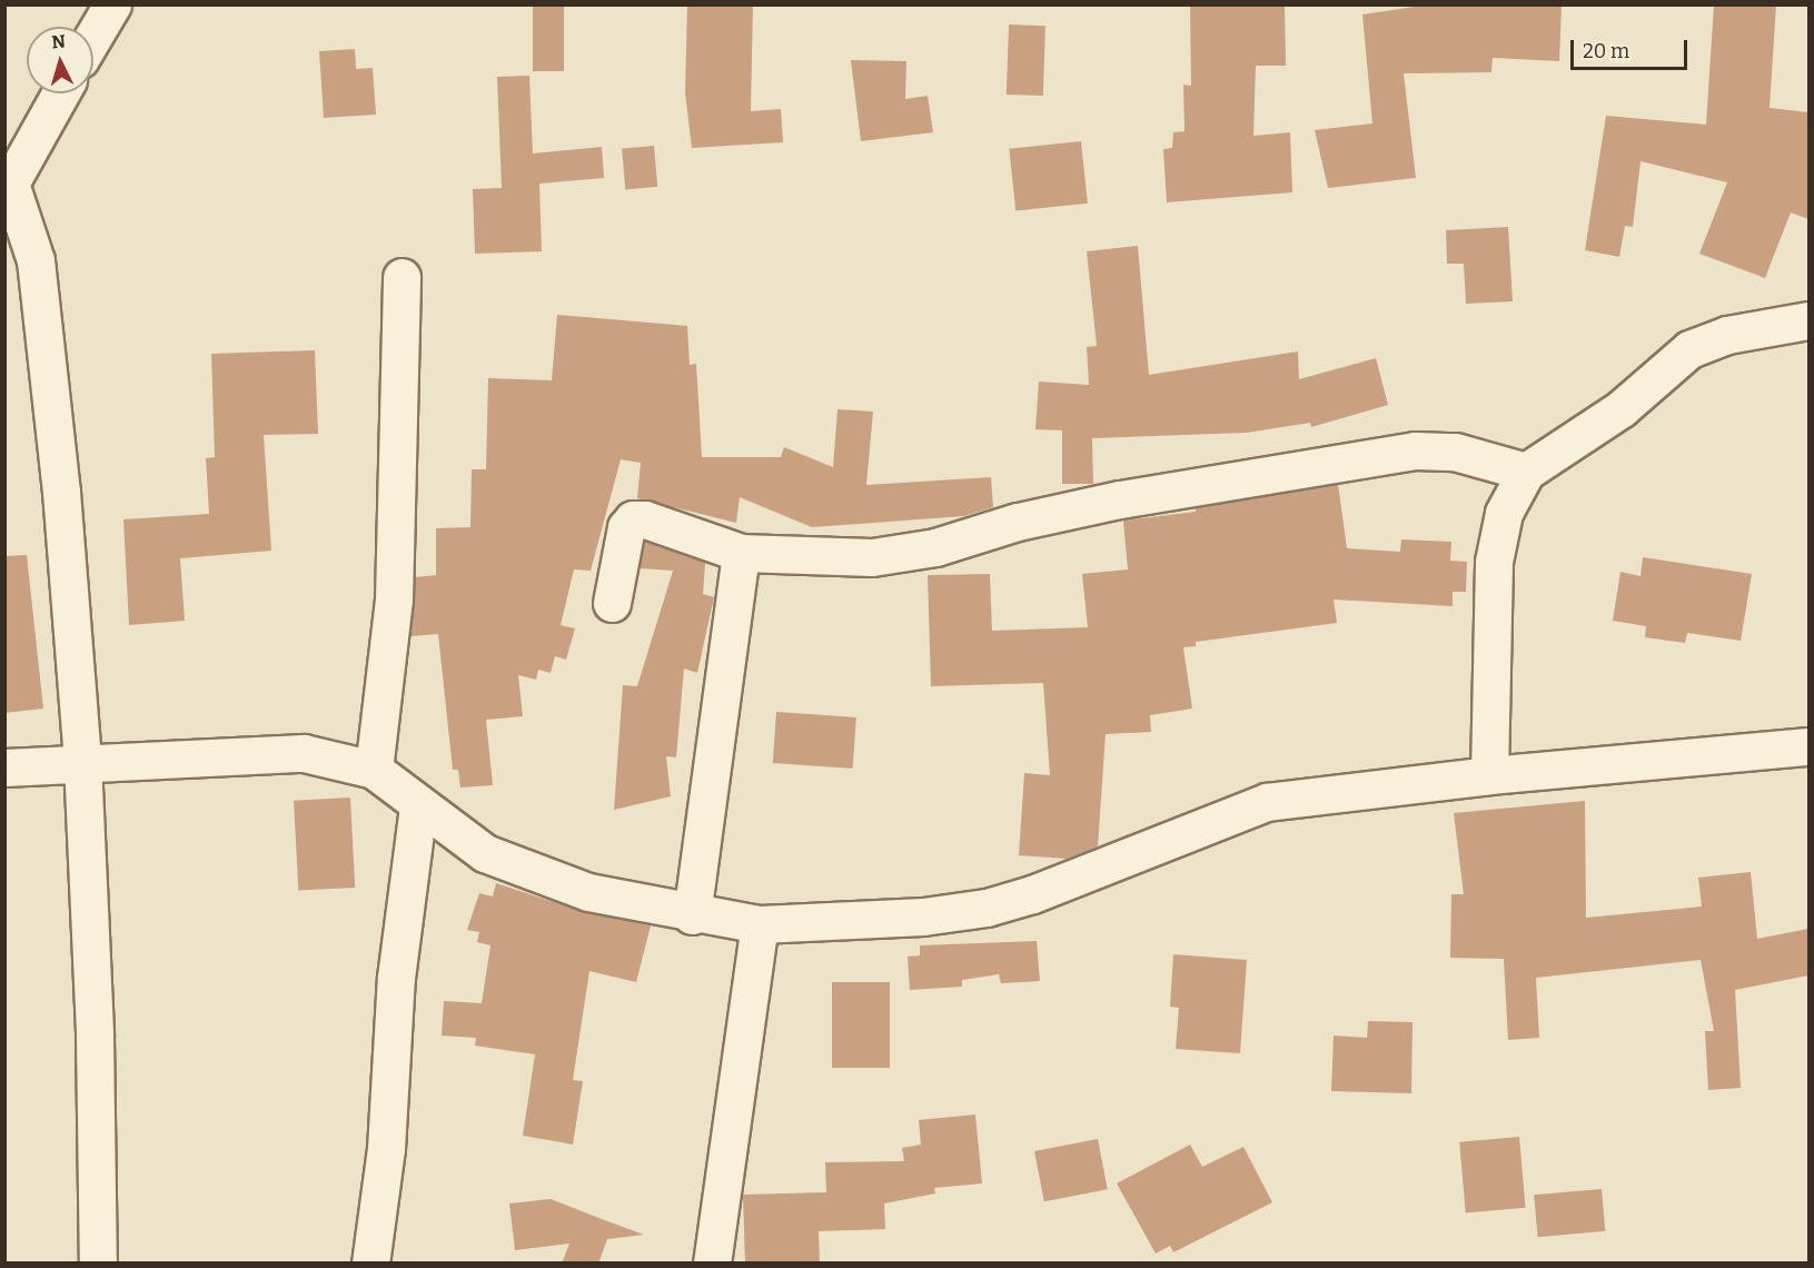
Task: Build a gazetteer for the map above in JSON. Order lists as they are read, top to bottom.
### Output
{
  "scale_bar": "20 m",
  "north": "top"
}
